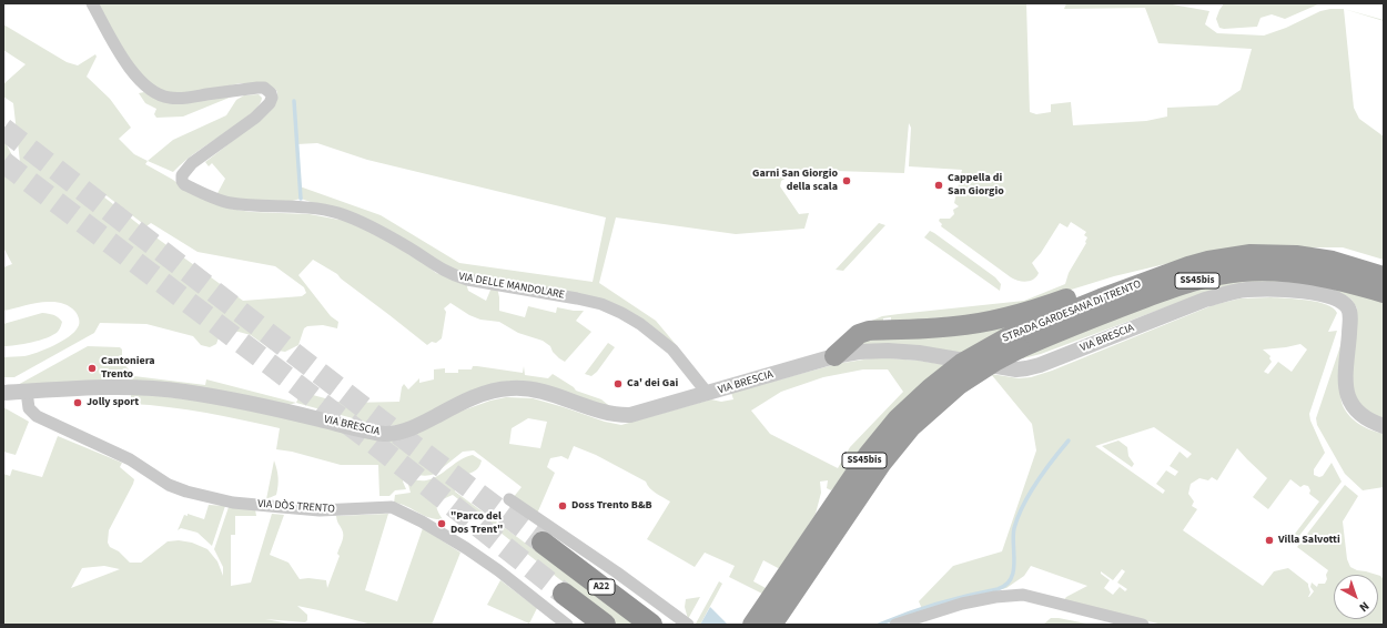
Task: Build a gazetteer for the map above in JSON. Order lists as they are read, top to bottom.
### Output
{
  "streets": {
    "highway": ["SS45bis", "STRADA GARDESANA DI TRENTO", "A22"],
    "street": ["VIA DELLE MANDOLARE", "VIA BRESCIA", "VIA DÒS TRENTO"]
  },
  "crossings": [
    ["VIA DELLE MANDOLARE", "VIA BRESCIA"],
    ["VIA BRESCIA", "VIA DÒS TRENTO"]
  ],
  "places": [
    "Garni San Giorgio della scala",
    "Cappella di San Giorgio",
    "Cantoniera Trento",
    "Ca' dei Gai",
    "Jolly sport",
    "Doss Trento B&B",
    "\"Parco del Dos Trent\"",
    "Villa Salvotti"
  ],
  "north": "bottom right"
}
